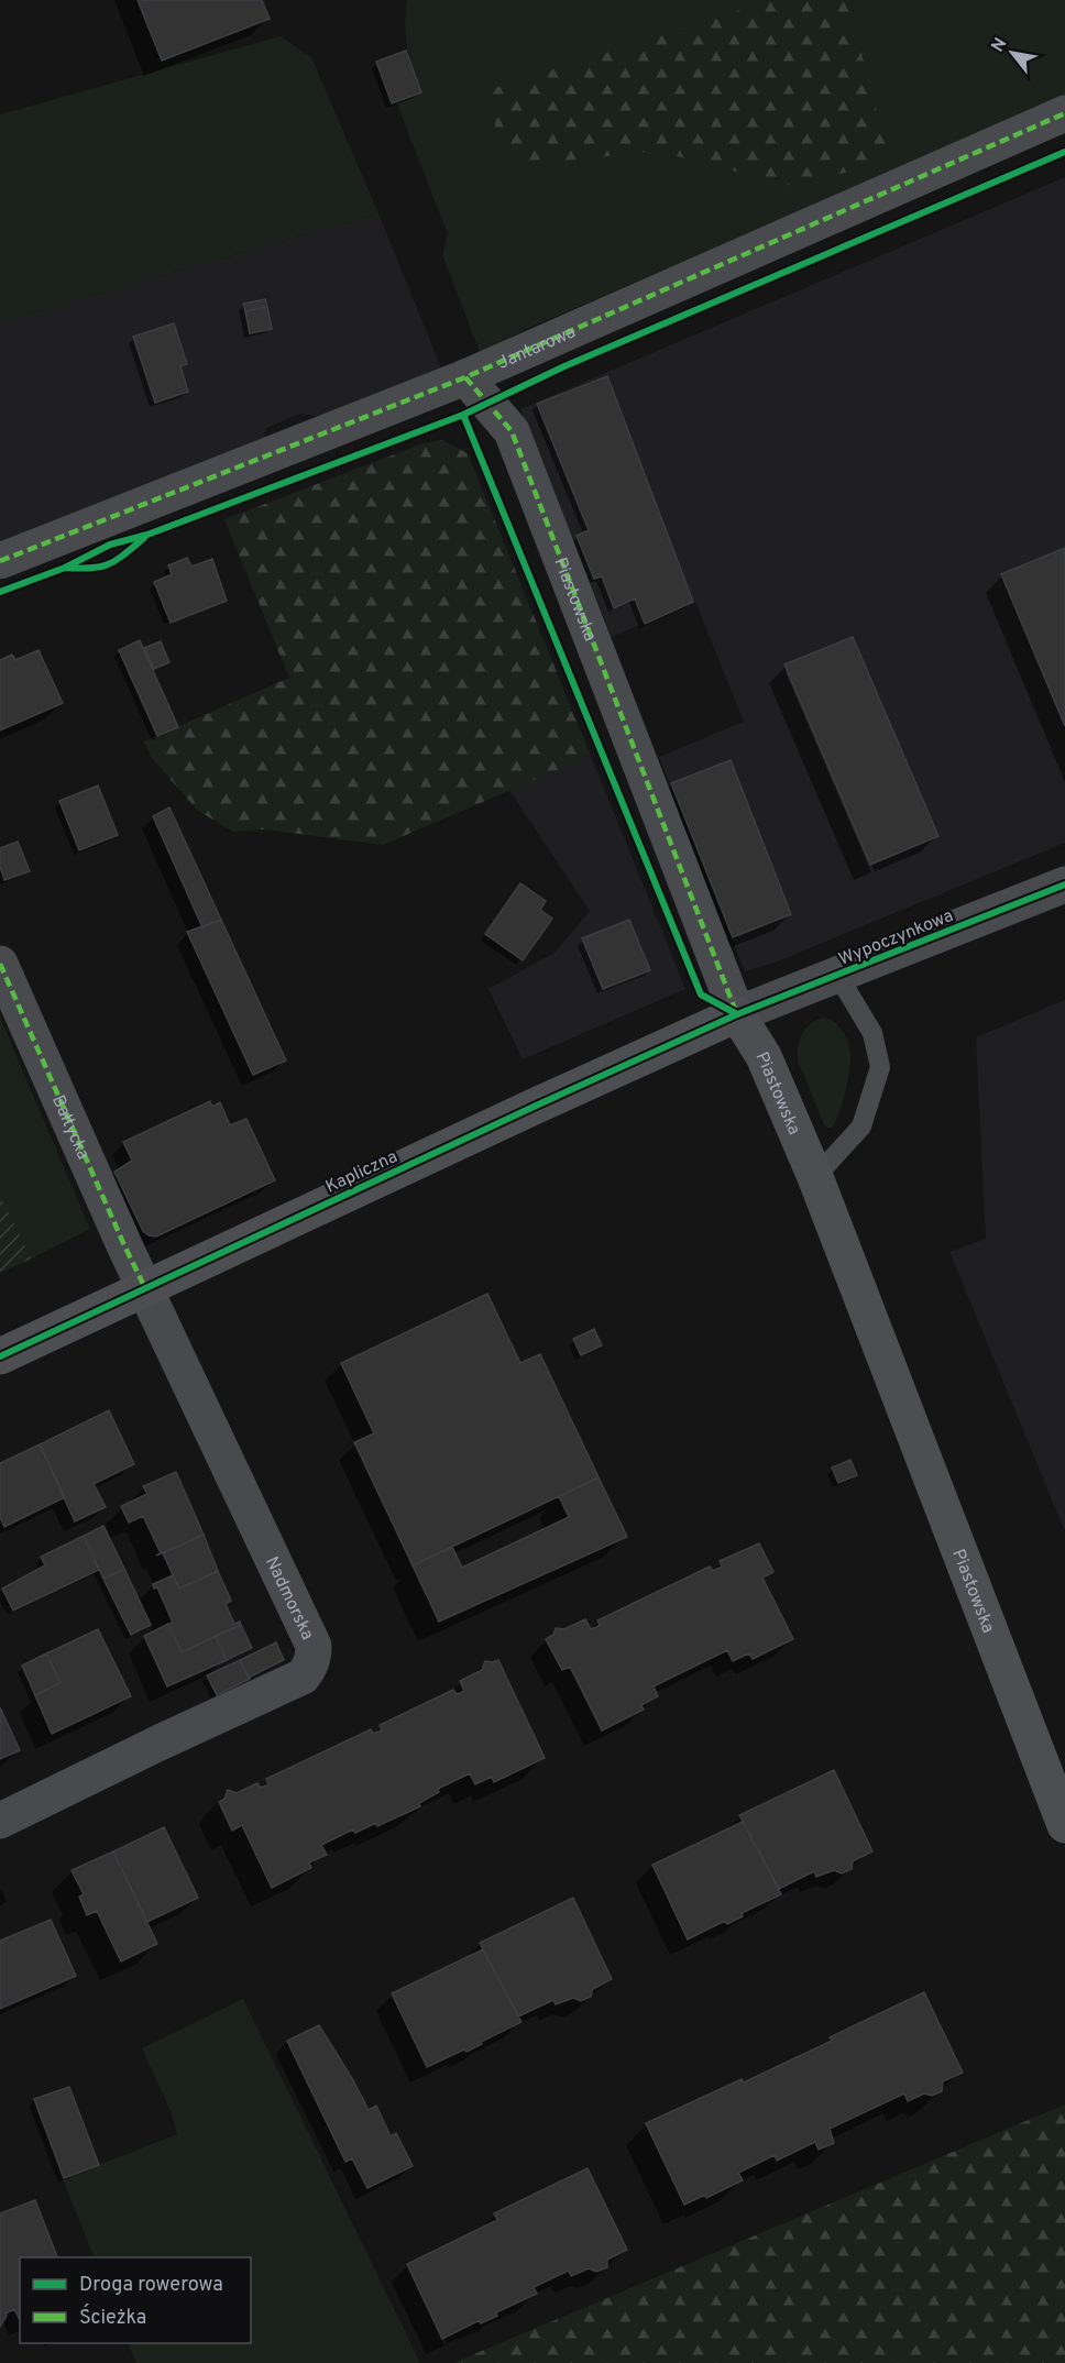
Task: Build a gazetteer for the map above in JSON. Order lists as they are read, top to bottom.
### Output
{
  "streets": {
    "street": [
      "Jantarowa",
      "Piastowska",
      "Wypoczynkowa",
      "Bałtycka",
      "Kapliczna",
      "Nadmorska"
    ]
  },
  "crossings": [
    ["Jantarowa", "Piastowska"],
    ["Piastowska", "Wypoczynkowa"],
    ["Piastowska", "Kapliczna"],
    ["Wypoczynkowa", "Kapliczna"],
    ["Bałtycka", "Kapliczna"],
    ["Bałtycka", "Nadmorska"],
    ["Kapliczna", "Nadmorska"]
  ],
  "legend": ["Droga rowerowa", "Ścieżka"],
  "north": "top left"
}
